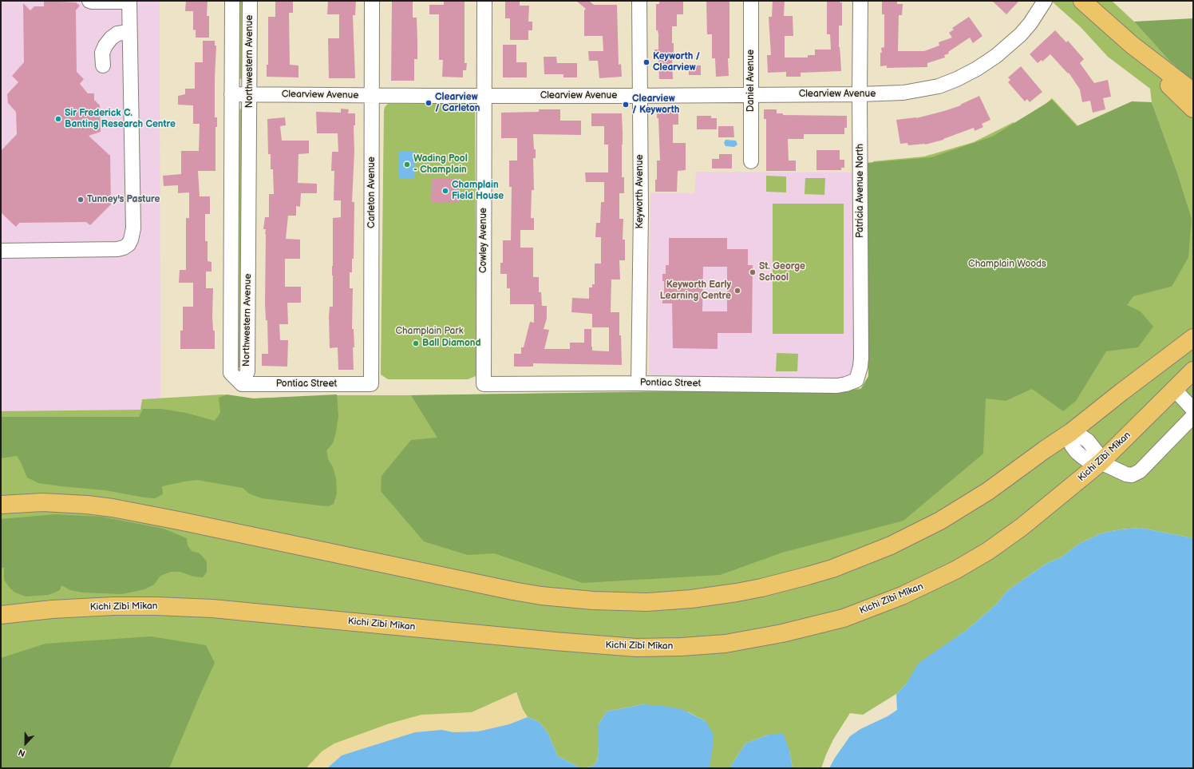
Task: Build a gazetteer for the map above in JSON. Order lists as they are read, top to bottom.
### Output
{
  "streets": {
    "main road": ["Kichi Zībī Mīkan"],
    "street": [
      "Northwestern Avenue",
      "Daniel Avenue",
      "Clearview Avenue",
      "Patricia Avenue North",
      "Keyworth Avenue",
      "Carleton Avenue",
      "Cowley Avenue",
      "Pontiac Street"
    ]
  },
  "crossings": [
    ["Northwestern Avenue", "Clearview Avenue"],
    ["Northwestern Avenue", "Pontiac Street"],
    ["Daniel Avenue", "Clearview Avenue"],
    ["Clearview Avenue", "Patricia Avenue North"],
    ["Clearview Avenue", "Keyworth Avenue"],
    ["Clearview Avenue", "Carleton Avenue"],
    ["Clearview Avenue", "Cowley Avenue"],
    ["Patricia Avenue North", "Pontiac Street"],
    ["Keyworth Avenue", "Pontiac Street"],
    ["Carleton Avenue", "Pontiac Street"],
    ["Cowley Avenue", "Pontiac Street"]
  ],
  "parks": ["Champlain Woods", "Champlain Park"],
  "places": [
    "Keyworth / Clearview",
    "Clearview / Carleton",
    "Clearview / Keyworth",
    "Sir Frederick C. Banting Research Centre",
    "Wading Pool - Champlain",
    "Champlain Field House",
    "Tunney's Pasture",
    "St. George School",
    "Keyworth Early Learning Centre",
    "Ball Diamond"
  ],
  "north": "bottom"
}
